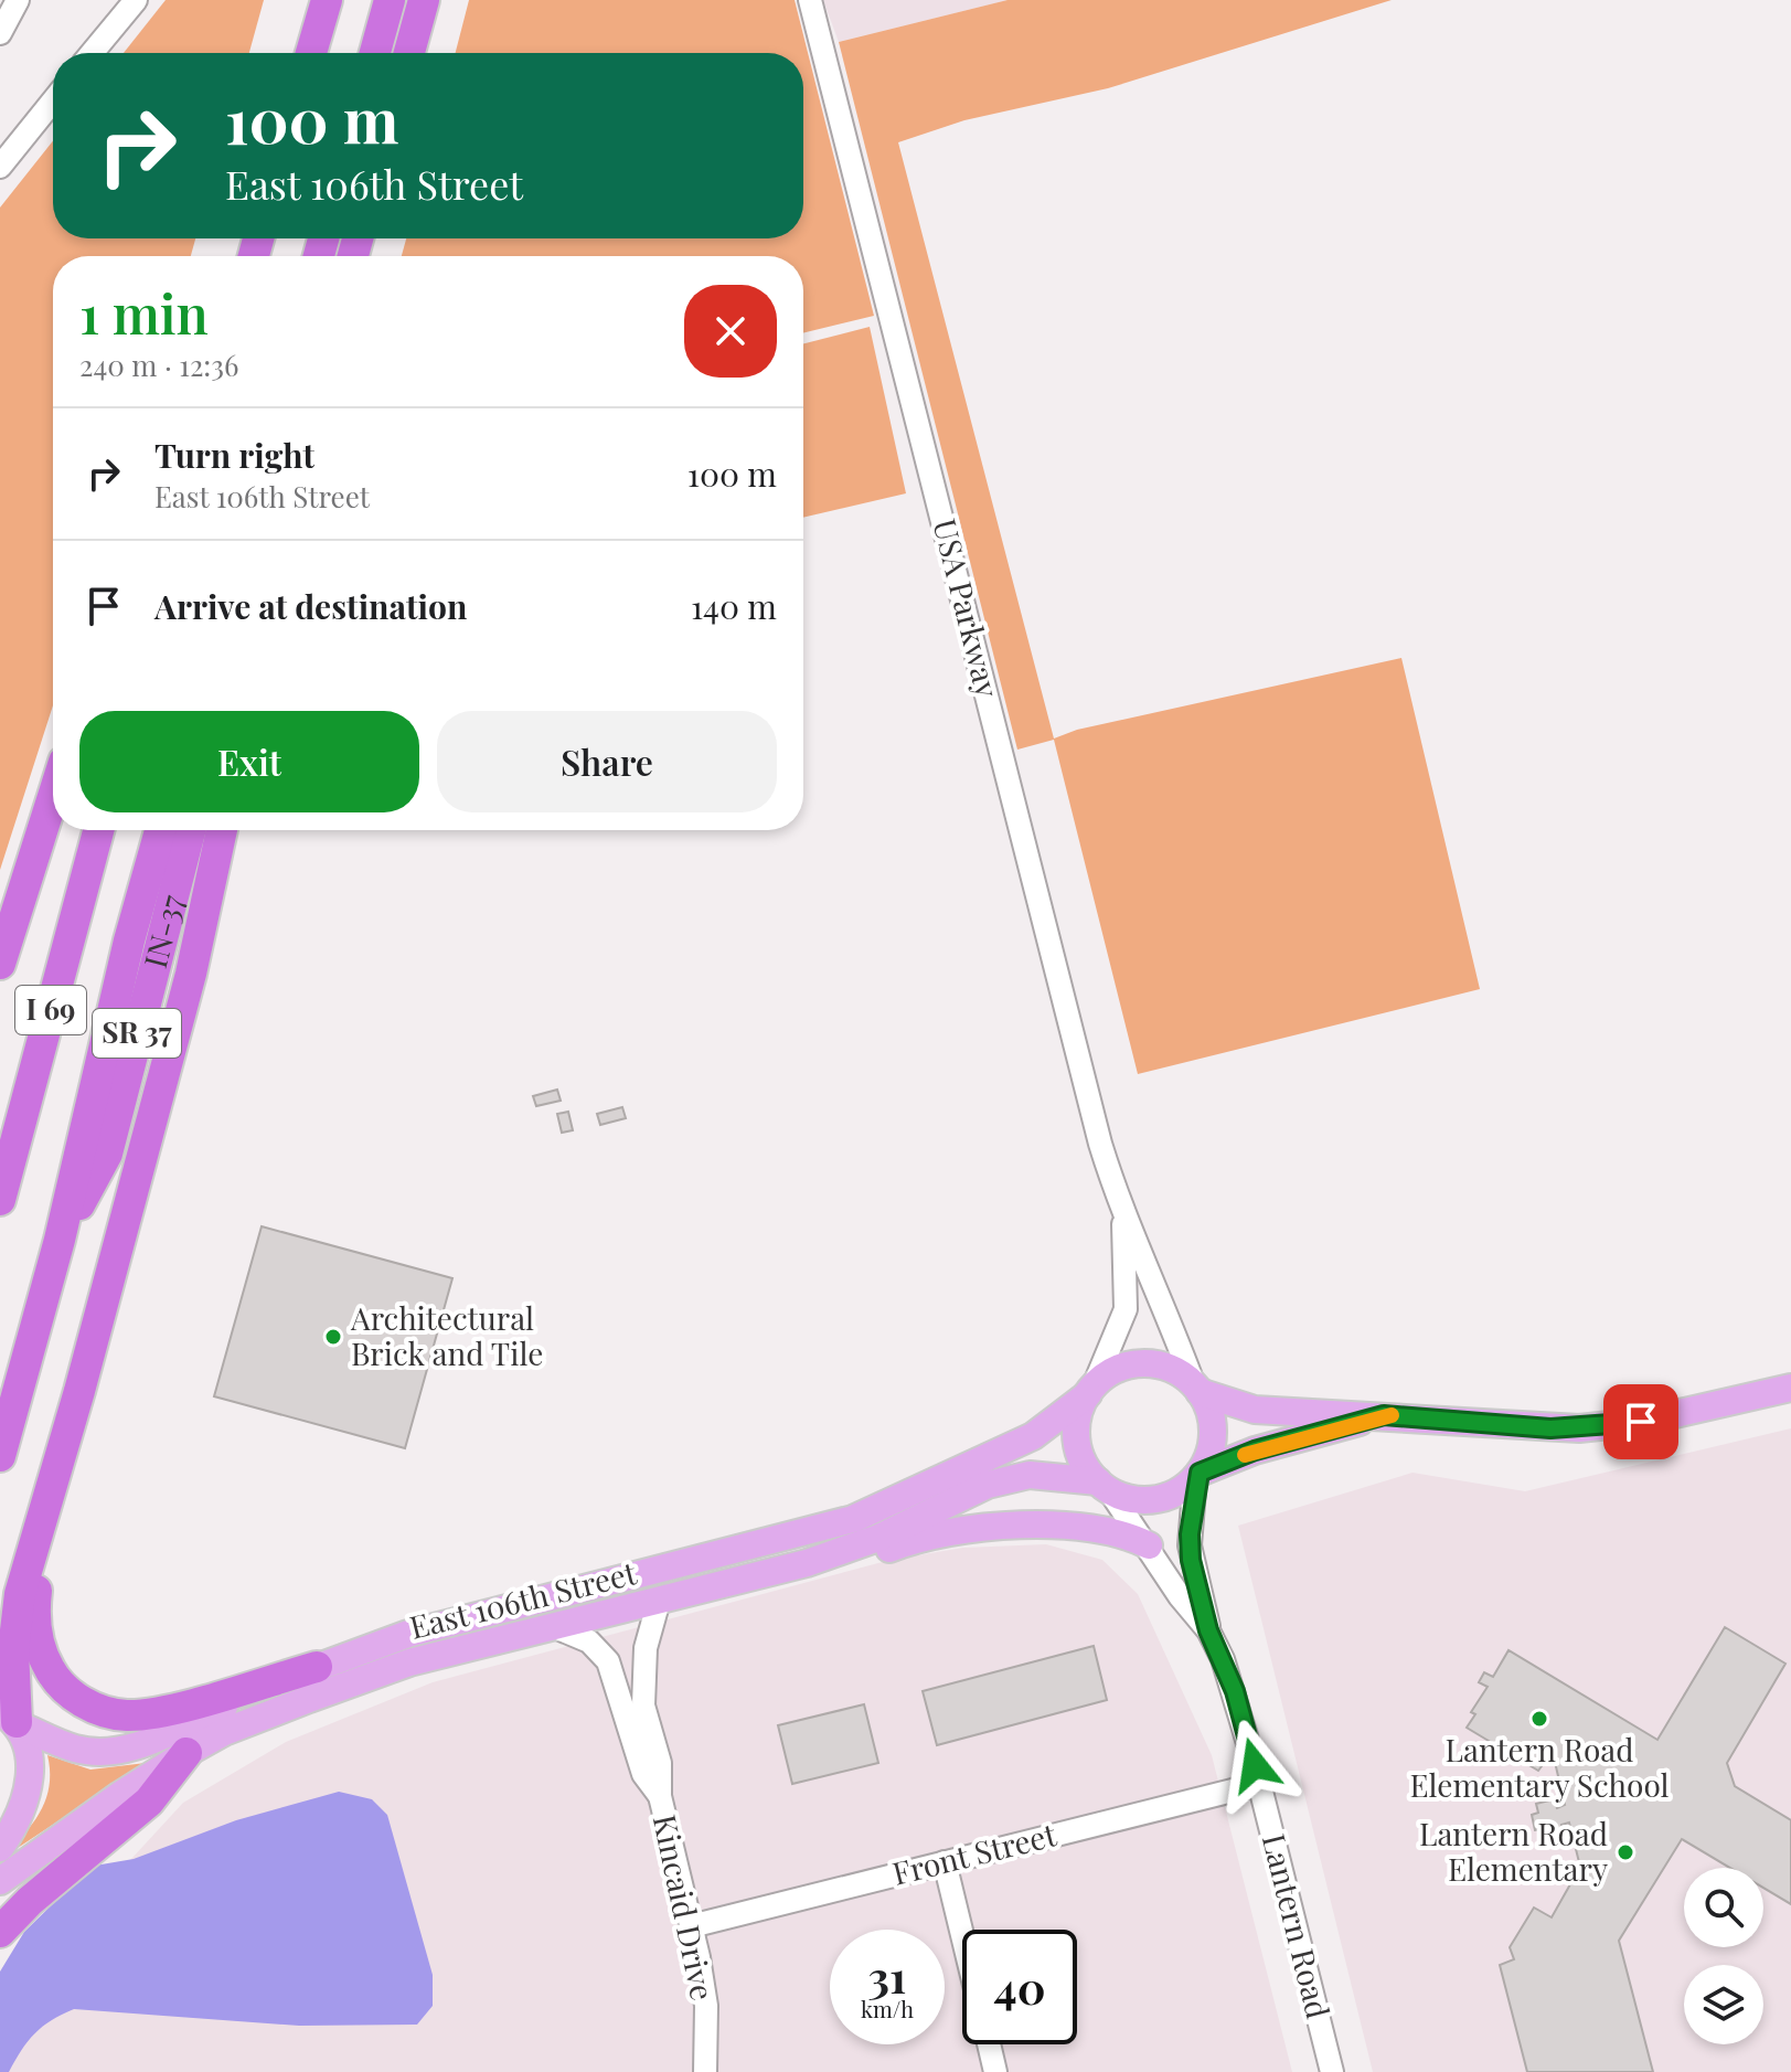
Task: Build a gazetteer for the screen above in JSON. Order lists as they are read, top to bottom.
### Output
{
  "streets": {
    "highway": ["IN-37", "I 69", "SR 37"],
    "main road": ["East 106th Street"],
    "street": [
      "USA Parkway",
      "Front Street",
      "Kincaid Drive",
      "Lantern Road"
    ]
  },
  "crossings": [
    ["USA Parkway", "East 106th Street"],
    ["USA Parkway", "Lantern Road"],
    ["IN-37", "I 69"],
    ["East 106th Street", "Kincaid Drive"],
    ["East 106th Street", "Lantern Road"],
    ["Front Street", "Kincaid Drive"],
    ["Front Street", "Lantern Road"]
  ],
  "places": ["Architectural Brick and Tile", "Lantern Road Elementary School", "Lantern Road Elementary"],
  "page": {
    "turn": ["100 m", "East 106th Street"],
    "heading": ["1 min", "240 m · 12:36"],
    "list": [
      {
        "name": "Turn right",
        "note": "East 106th Street",
        "value": "100 m"
      },
      {
        "name": "Arrive at destination",
        "value": "140 m"
      }
    ],
    "buttons": ["Exit", "Share"],
    "speed": "31 km/h",
    "limit": "40"
  }
}
